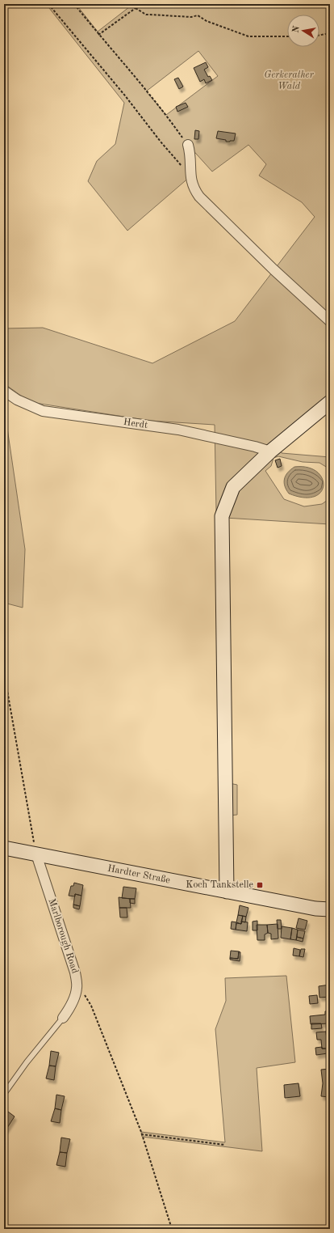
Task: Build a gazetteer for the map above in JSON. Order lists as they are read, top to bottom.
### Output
{
  "streets": {
    "street": ["Herdt", "Hardter Straße", "Marlborough Road"]
  },
  "crossings": [
    ["Hardter Straße", "Marlborough Road"]
  ],
  "parks": ["Gerkerather Wald"],
  "places": {
    "transit": ["Koch Tankstelle"]
  },
  "north": "left"
}
